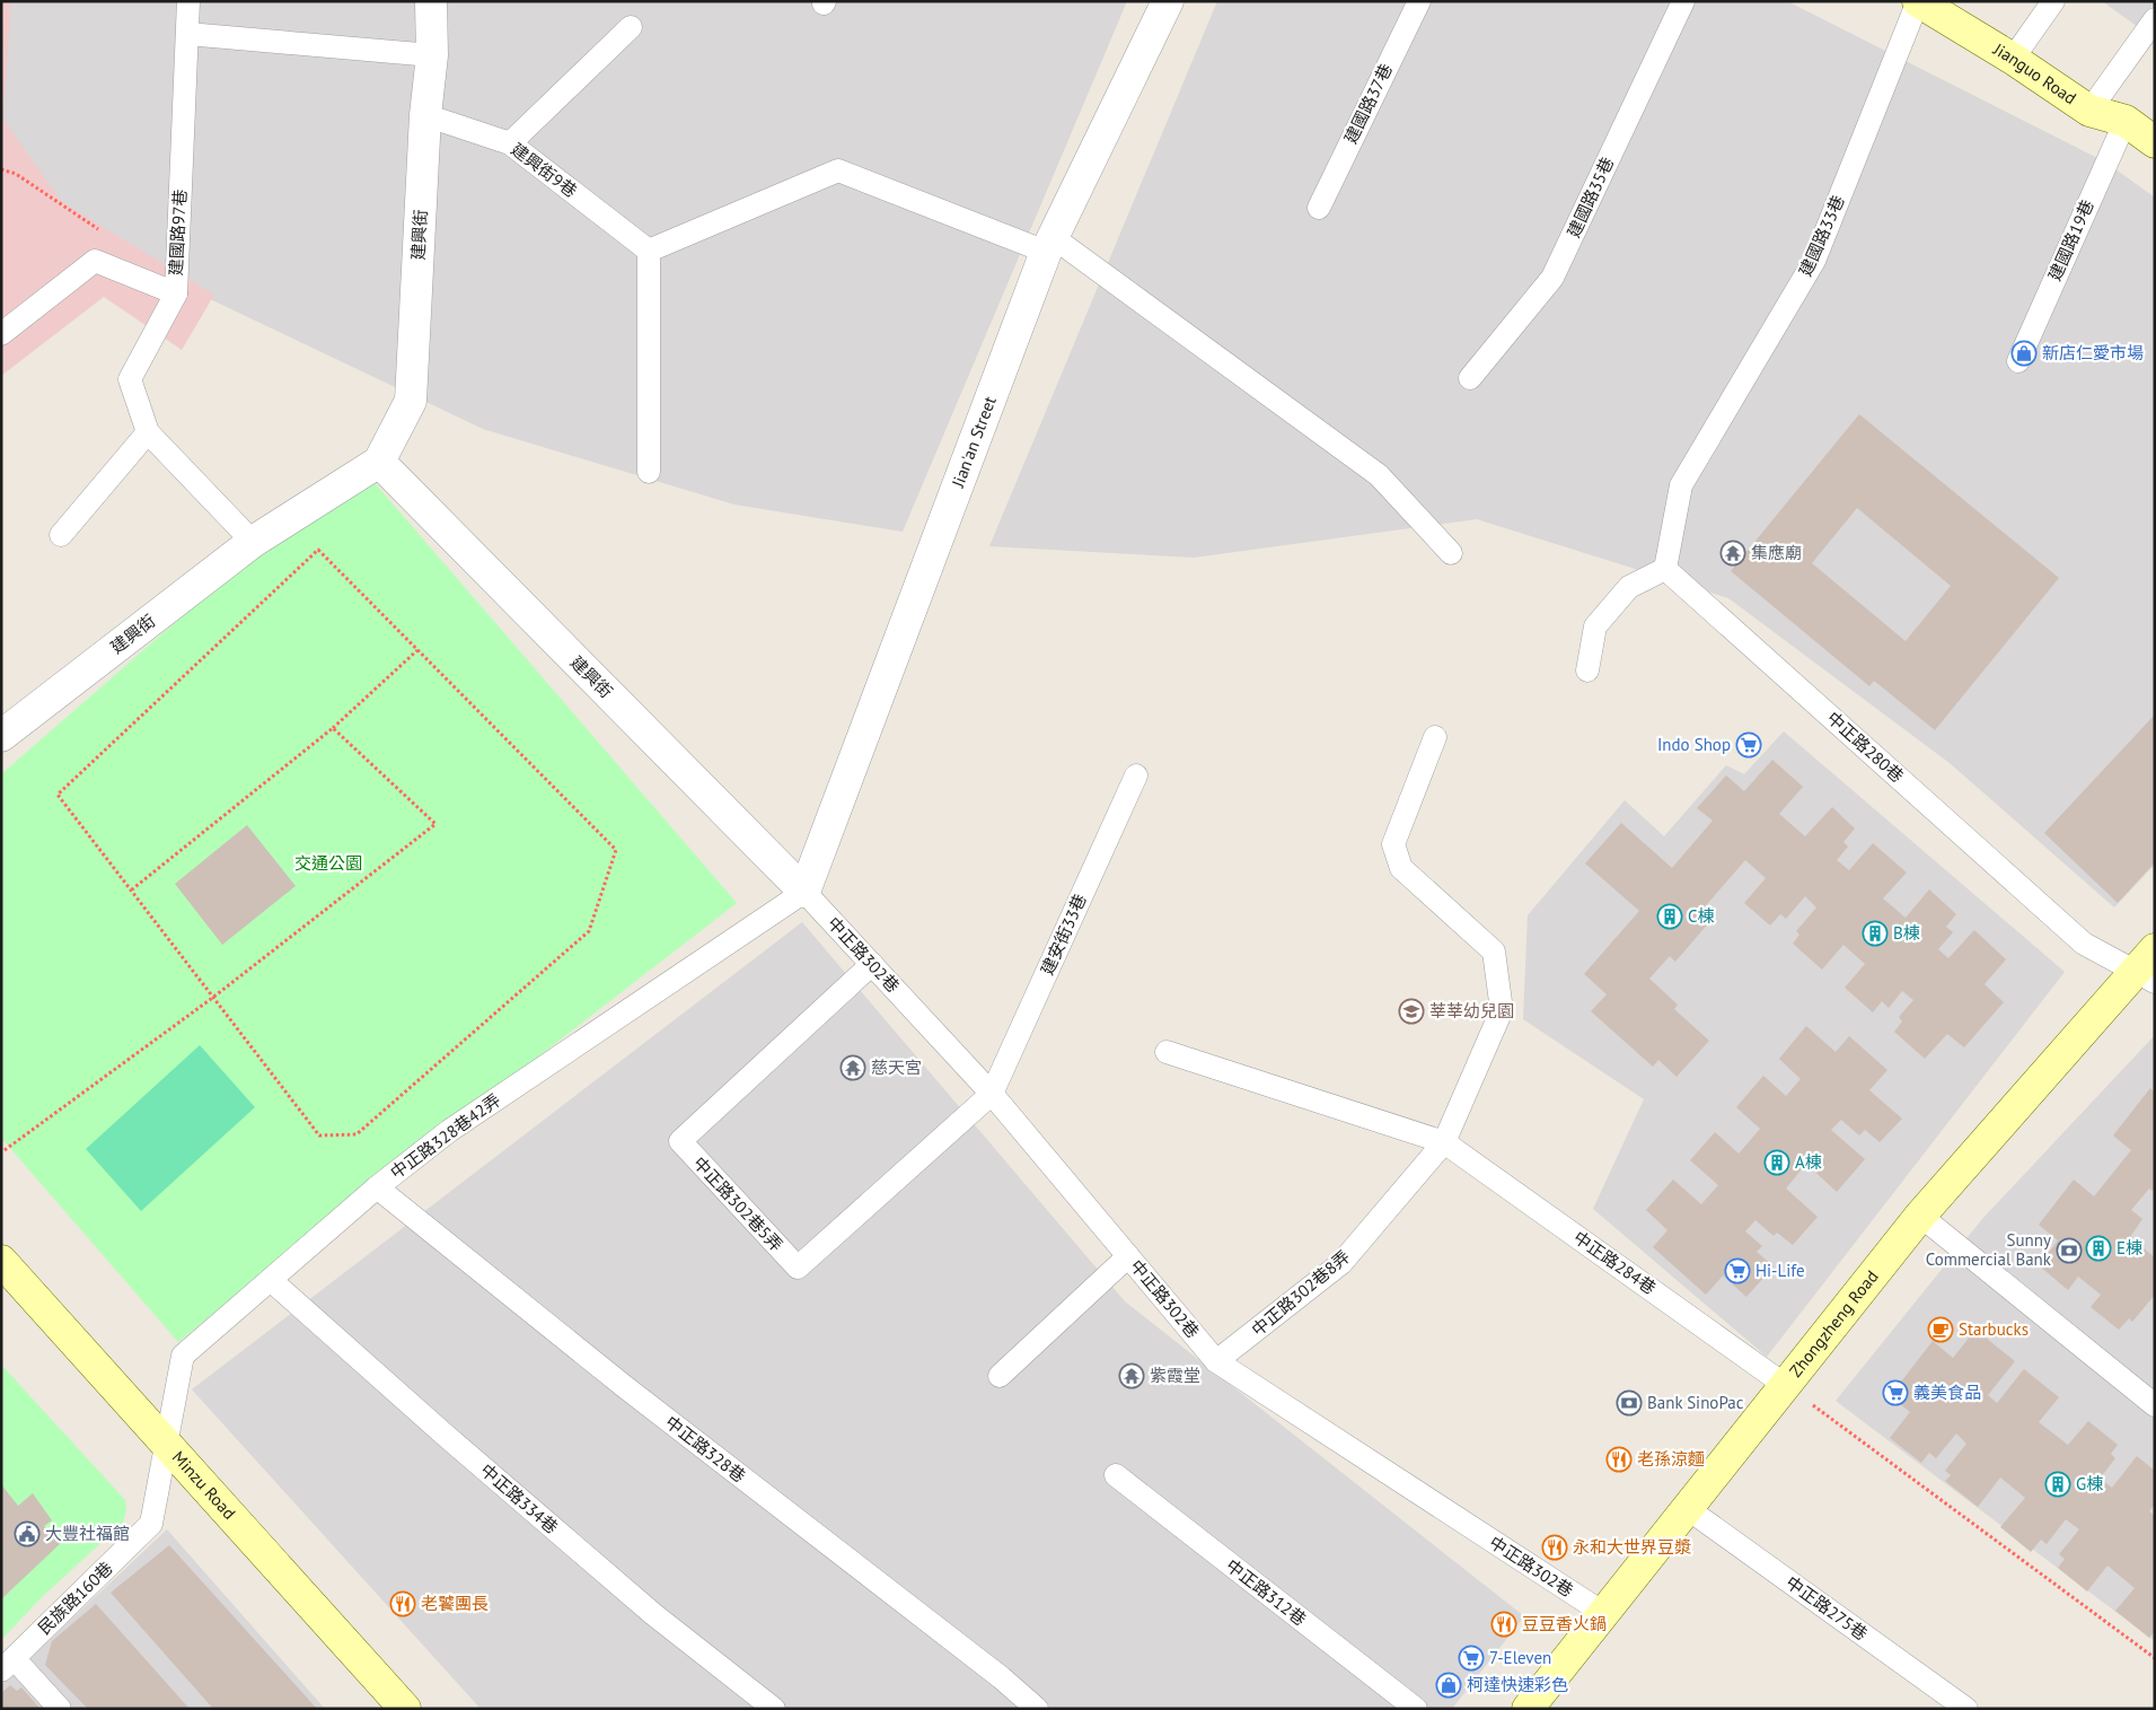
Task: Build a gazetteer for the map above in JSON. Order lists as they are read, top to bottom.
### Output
{
  "streets": {
    "street": [
      "Jianguo Road",
      "建興街",
      "Jian'an Street",
      "Zhongzheng Road",
      "Minzu Road"
    ],
    "lane": [
      "建國路37巷",
      "建興街9巷",
      "建國路35巷",
      "建國路97巷",
      "建國路33巷",
      "建國路19巷",
      "中正路280巷",
      "建安街33巷",
      "中正路302巷",
      "中正路328巷42弄",
      "中正路302巷5弄",
      "中正路284巷",
      "中正路302巷8弄",
      "中正路328巷",
      "中正路334巷",
      "中正路312巷",
      "民族路160巷",
      "中正路275巷"
    ]
  },
  "crossings": [
    ["Jianguo Road", "建國路33巷"],
    ["Jianguo Road", "建國路19巷"],
    ["建興街9巷", "建興街"],
    ["建興街", "Jian'an Street"],
    ["建興街", "中正路302巷"],
    ["建興街", "中正路328巷42弄"],
    ["建國路33巷", "中正路280巷"],
    ["Jian'an Street", "中正路302巷"],
    ["Jian'an Street", "中正路328巷42弄"],
    ["中正路280巷", "Zhongzheng Road"],
    ["建安街33巷", "中正路302巷"],
    ["建安街33巷", "中正路302巷5弄"],
    ["中正路302巷", "中正路328巷42弄"],
    ["中正路302巷", "中正路302巷5弄"],
    ["中正路302巷", "中正路302巷8弄"],
    ["中正路302巷", "Zhongzheng Road"],
    ["中正路328巷42弄", "中正路328巷"],
    ["中正路328巷42弄", "Minzu Road"],
    ["中正路328巷42弄", "中正路334巷"],
    ["中正路328巷42弄", "民族路160巷"],
    ["中正路284巷", "中正路302巷8弄"],
    ["中正路284巷", "Zhongzheng Road"],
    ["Zhongzheng Road", "中正路275巷"],
    ["Minzu Road", "民族路160巷"]
  ],
  "parks": ["交通公園"],
  "places": {
    "shop": ["新店仁愛市場", "柯達快速彩色"],
    "temple": ["集應廟", "慈天宮", "紫霞堂"],
    "supermarket": [
      "Indo Shop",
      "Hi-Life",
      "義美食品",
      "7-Eleven"
    ],
    "building": [
      "C棟",
      "B棟",
      "A棟",
      "E棟",
      "G棟"
    ],
    "school or university": ["莘莘幼兒園"],
    "bank": ["Sunny Commercial Bank", "Bank SinoPac"],
    "cafe": ["Starbucks"],
    "restaurant": [
      "老孫涼麵",
      "永和大世界豆漿",
      "老饕團長",
      "豆豆香火鍋"
    ],
    "public building": ["大豐社福館"]
  }
}
